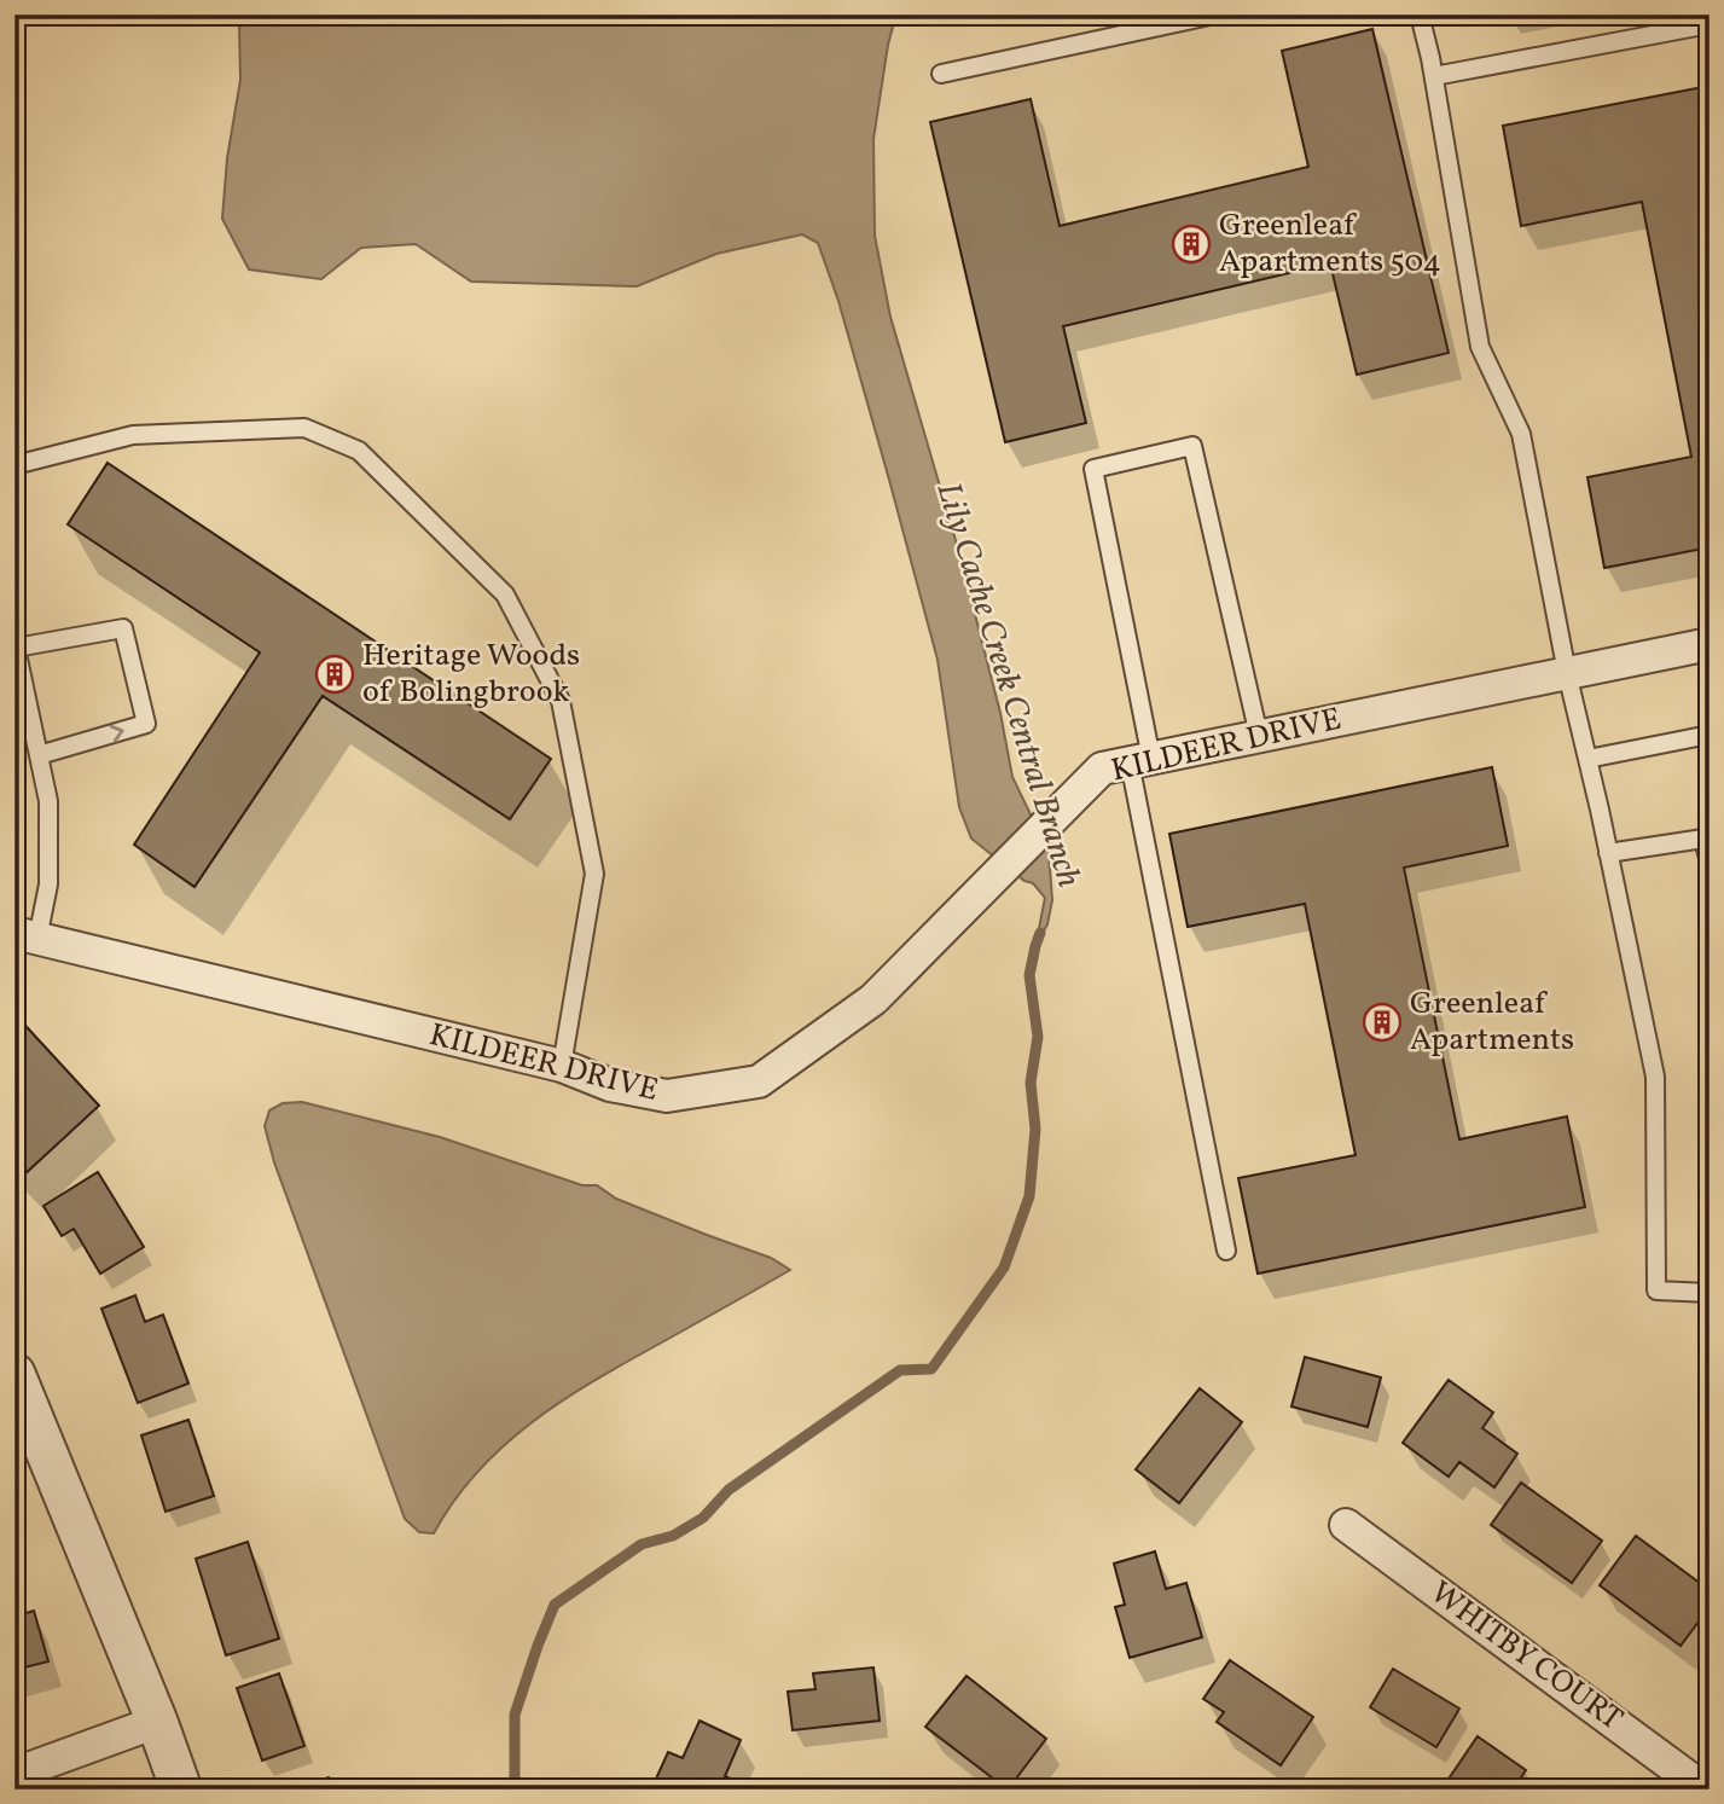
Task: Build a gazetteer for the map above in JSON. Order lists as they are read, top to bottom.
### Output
{
  "streets": {
    "street": ["KILDEER DRIVE", "WHITBY COURT"]
  },
  "water": ["Lily Cache Creek Central Branch"],
  "places": {
    "building": ["Greenleaf Apartments 504", "Heritage Woods of Bolingbrook", "Greenleaf Apartments"]
  }
}
